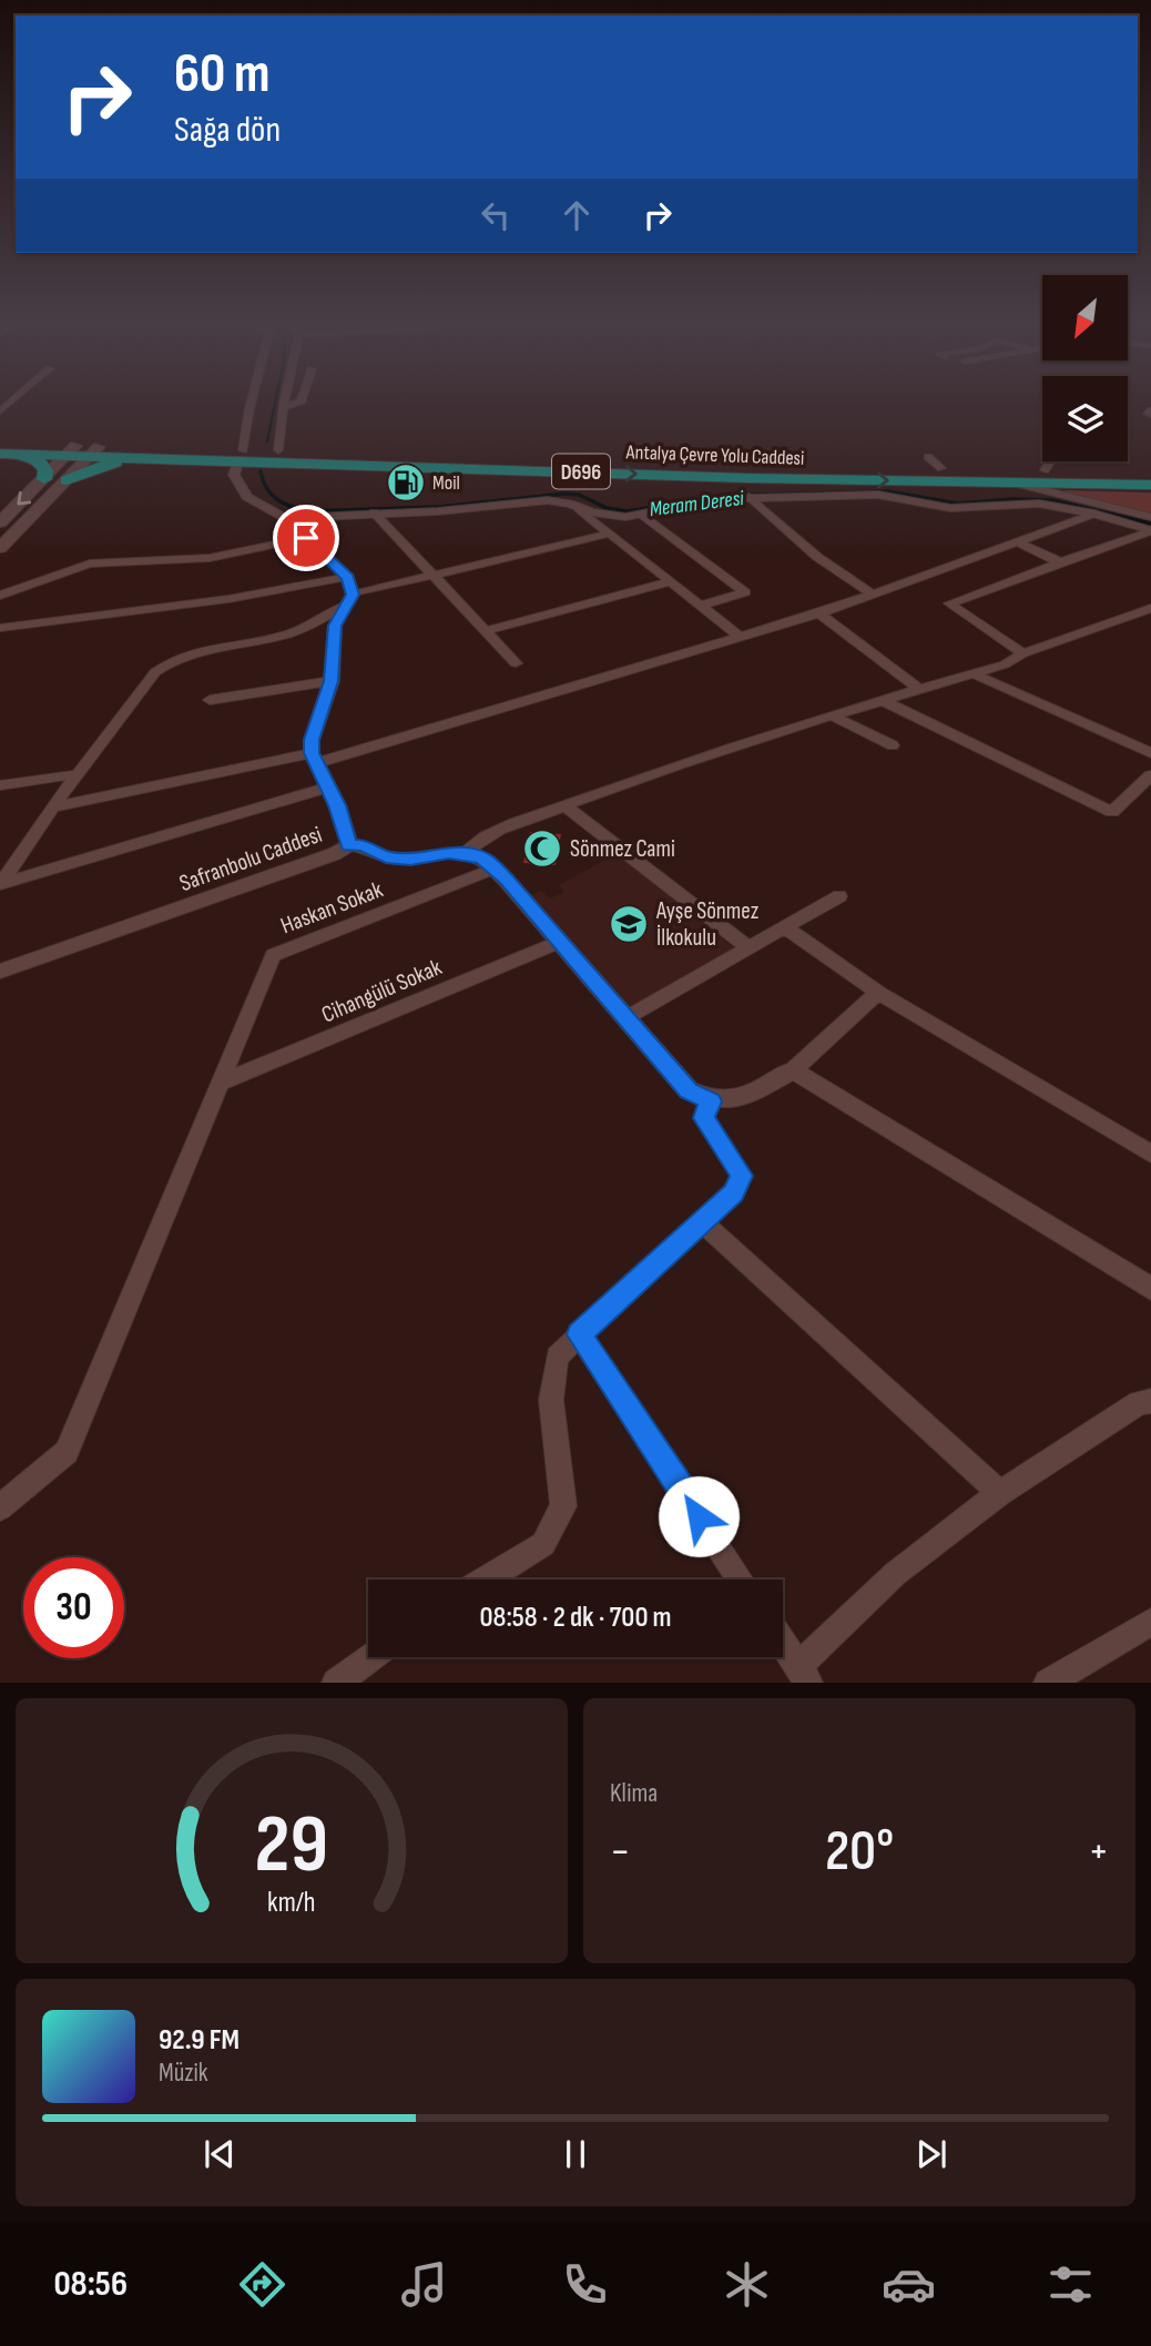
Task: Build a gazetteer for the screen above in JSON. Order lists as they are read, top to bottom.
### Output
{
  "streets": {
    "highway": ["Antalya Çevre Yolu Caddesi", "D696"],
    "street": ["Safranbolu Caddesi", "Haskan Sokak", "Cihangülü Sokak"]
  },
  "crossings": [
    ["Haskan Sokak", "Cihangülü Sokak"]
  ],
  "water": ["Meram Deresi"],
  "places": {
    "fuel station": ["Moil"],
    "mosque": ["Sönmez Cami"],
    "school or university": ["Ayşe Sönmez İlkokulu"]
  },
  "north": "bottom left",
  "page": {
    "turn": ["60 m", "Sağa dön"],
    "limit": "30",
    "trip": "08:58 · 2 dk · 700 m",
    "tile": "Klima",
    "heat": ["−", "20°", "+"],
    "song": ["92.9 FM", "Müzik"],
    "tabs": "08:56",
    "gauge": ["29", "km/h"]
  }
}
